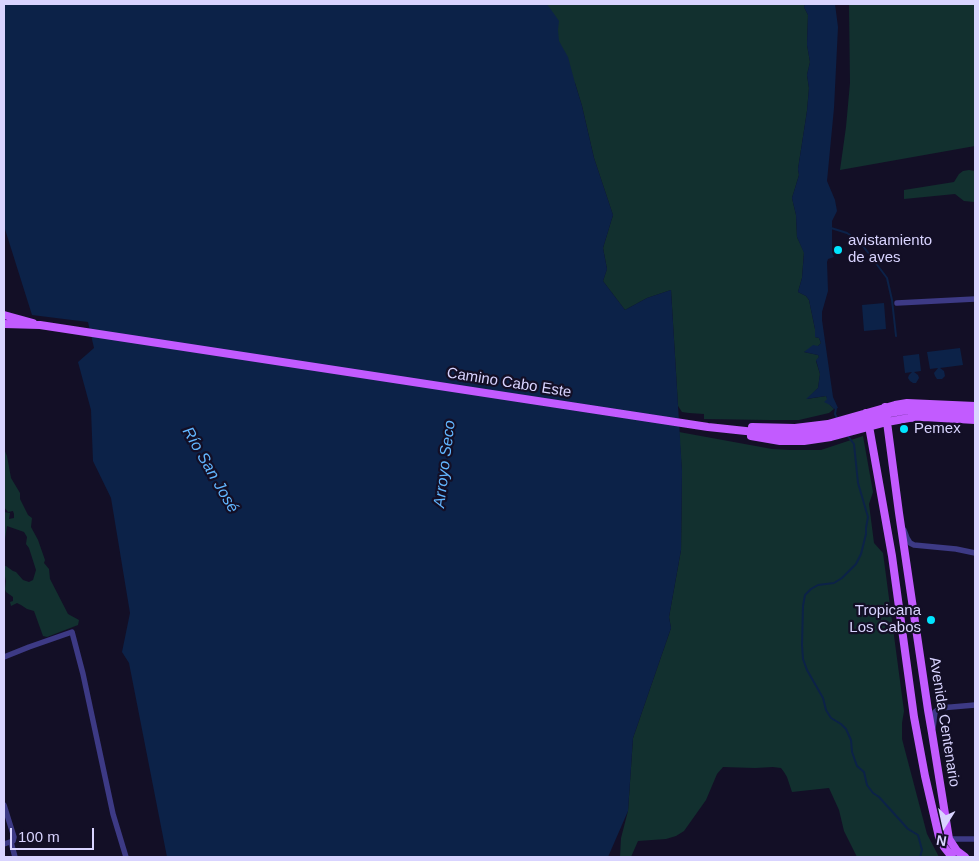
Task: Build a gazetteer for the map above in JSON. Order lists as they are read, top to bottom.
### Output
{
  "streets": {
    "main road": ["Camino Cabo Este", "Avenida Centenario"]
  },
  "crossings": [
    ["Camino Cabo Este", "Avenida Centenario"]
  ],
  "water": ["Arroyo Seco", "Río San José"],
  "places": ["avistamiento de aves", "Pemex", "Tropicana Los Cabos"],
  "scale_bar": "100 m",
  "north": "bottom"
}
